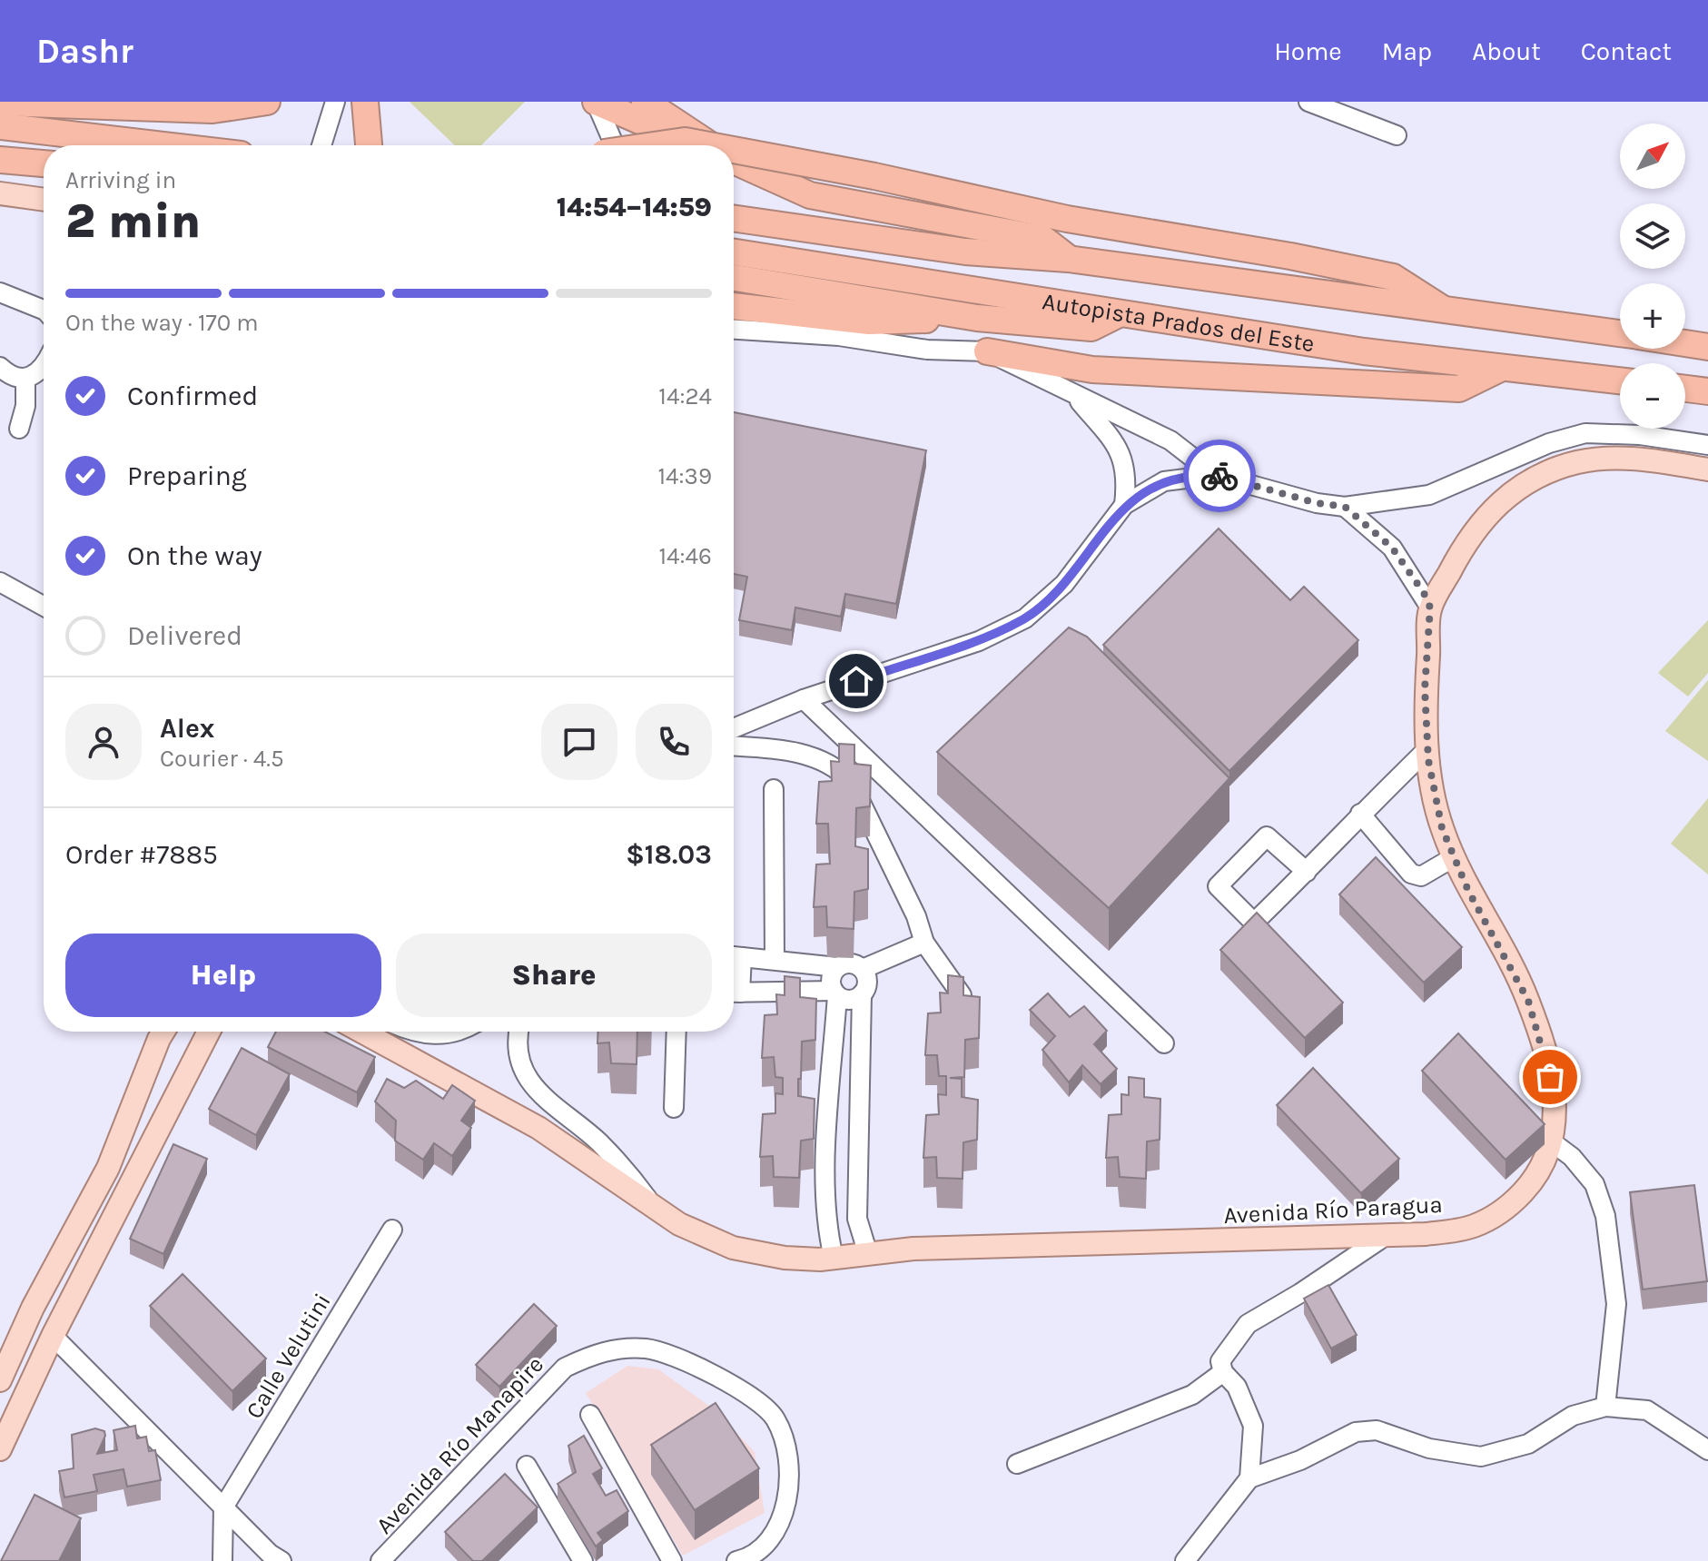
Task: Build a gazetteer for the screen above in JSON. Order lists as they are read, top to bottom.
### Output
{
  "streets": {
    "highway": ["Autopista Prados del Este"],
    "main road": ["Avenida Río Paragua"],
    "street": ["Calle Velutini", "Avenida Río Manapire"]
  },
  "north": "top right",
  "page": {
    "header": "Dashr",
    "nav": [
      "Home",
      "Map",
      "About",
      "Contact"
    ],
    "map_buttons": ["+", "−"],
    "heading": ["2 min", "Arriving in", "14:54–14:59"],
    "panel": [
      "Alex",
      "Courier · 4.5",
      "Order #7885",
      "$18.03"
    ],
    "bar": "On the way · 170 m",
    "list": [
      ["Confirmed", "14:24"],
      ["Preparing", "14:39"],
      ["On the way", "14:46"],
      "Delivered"
    ],
    "buttons": ["Help", "Share"]
  }
}
